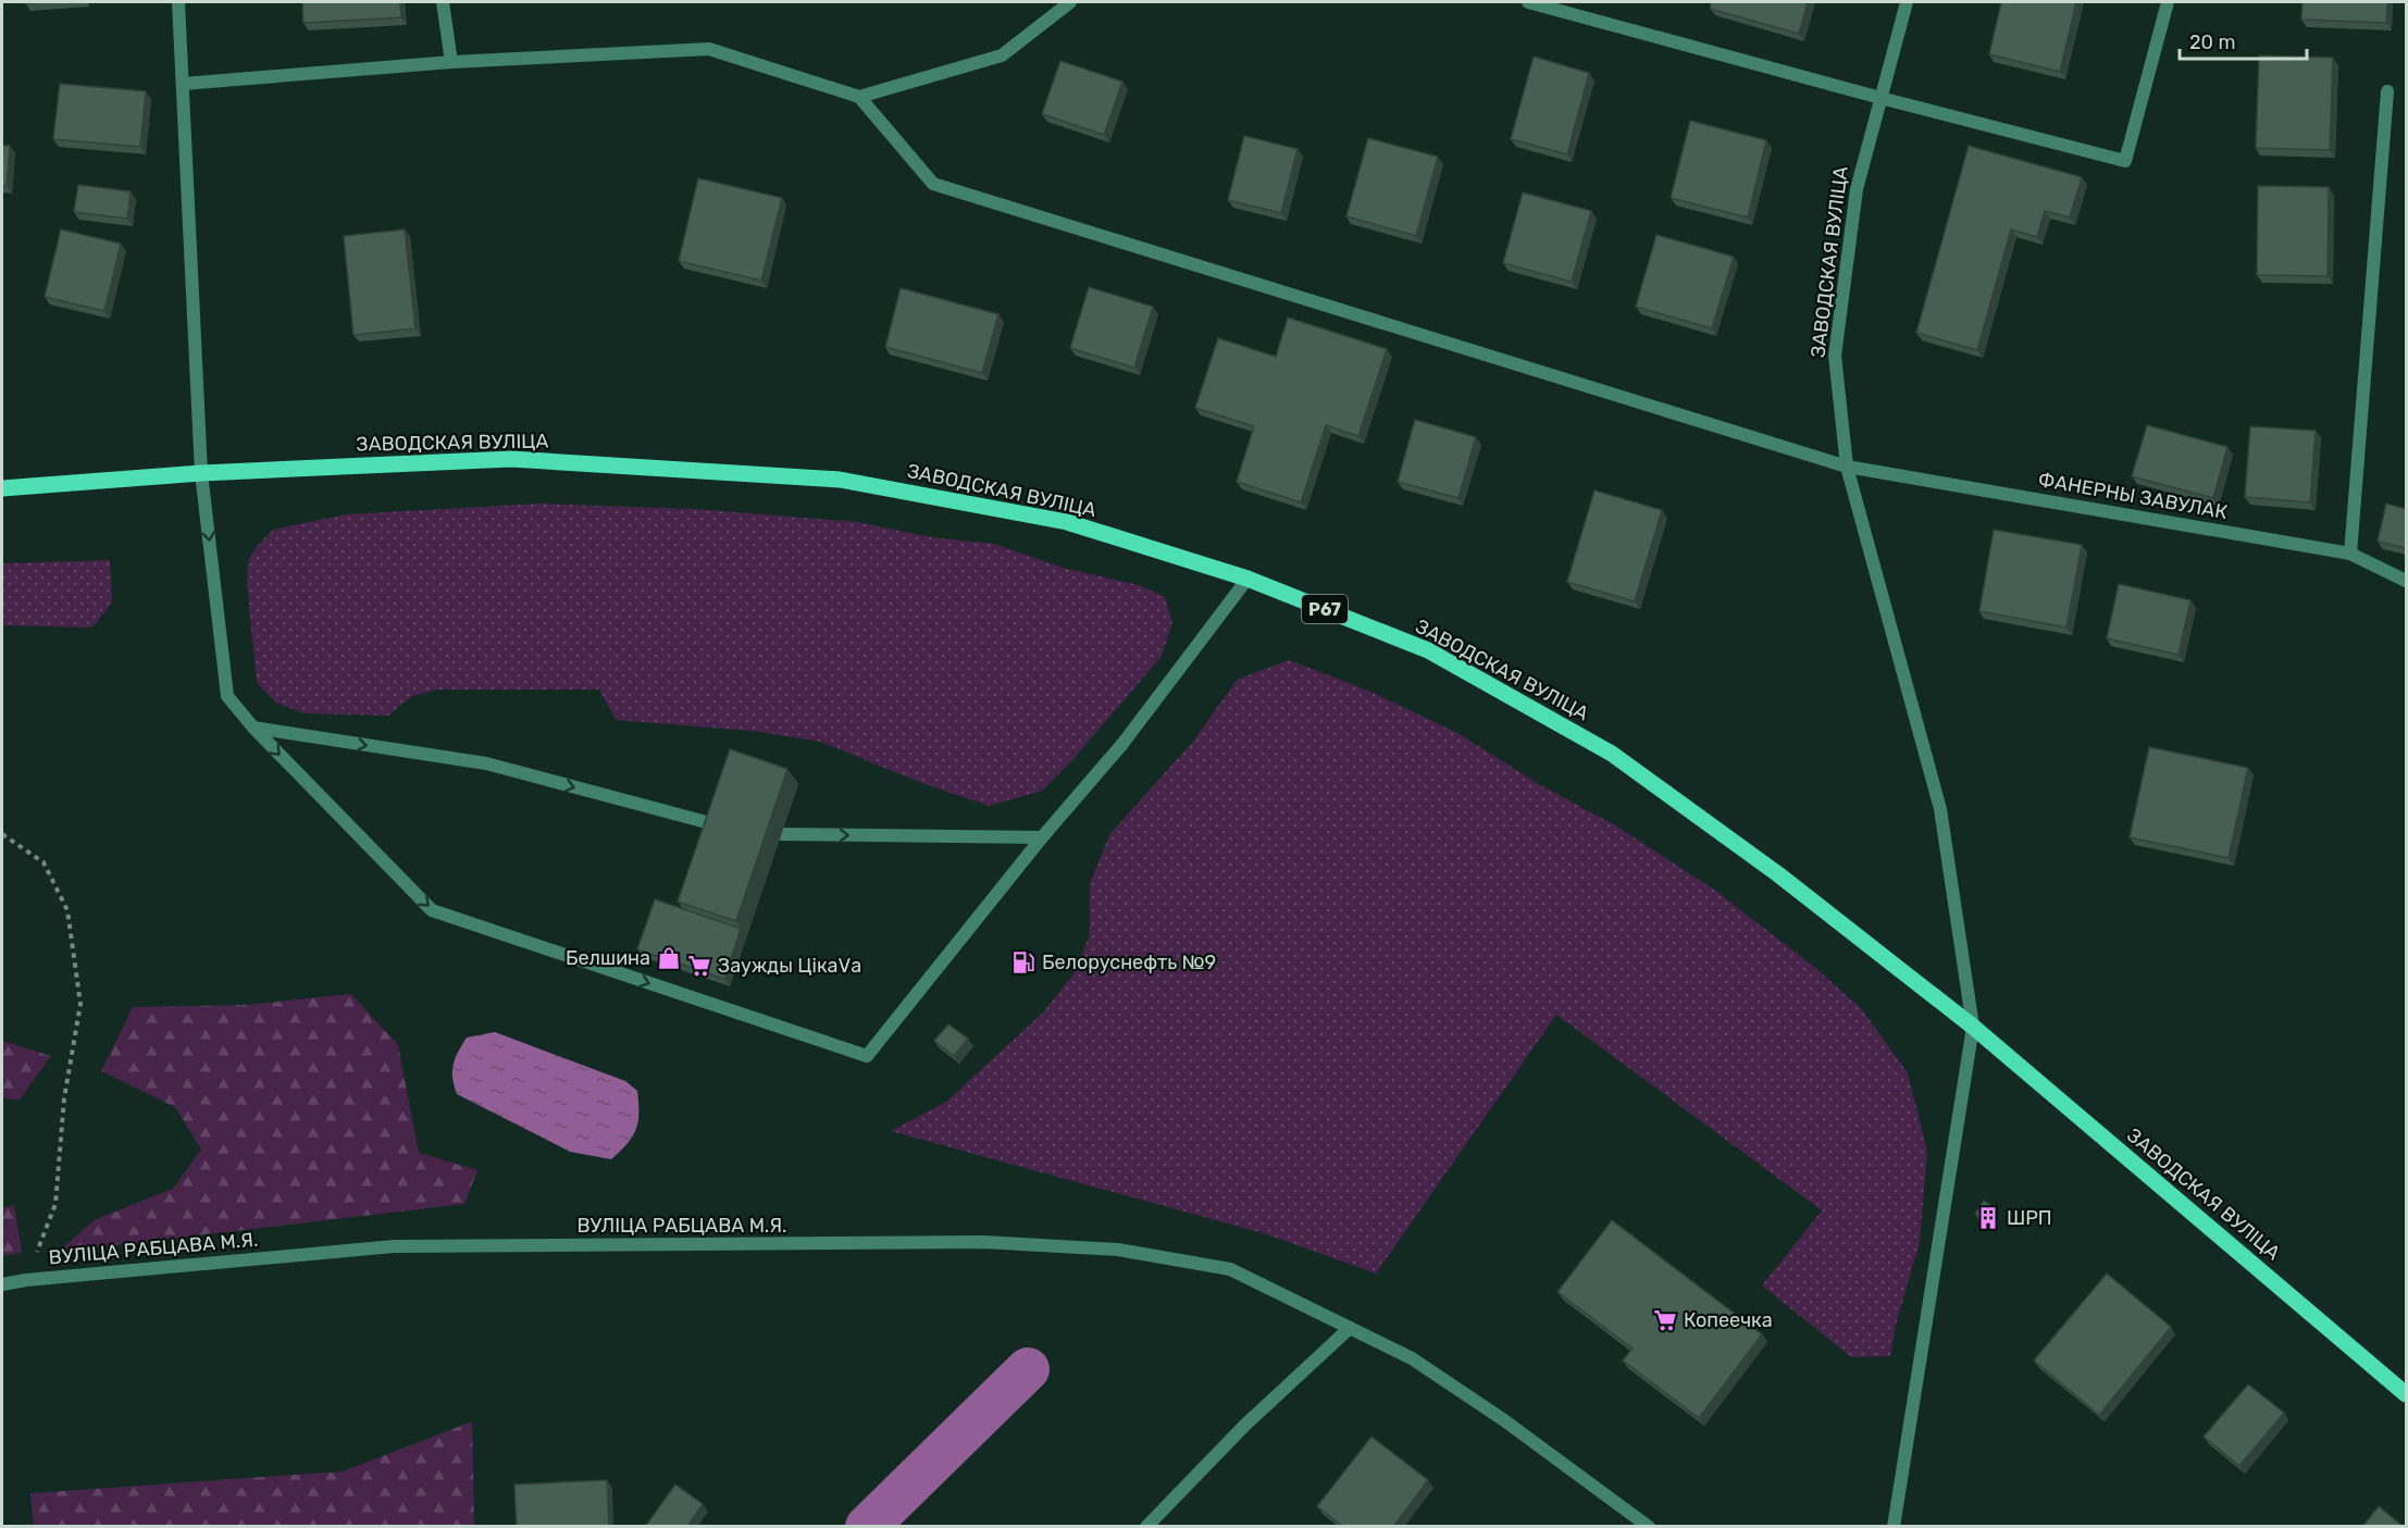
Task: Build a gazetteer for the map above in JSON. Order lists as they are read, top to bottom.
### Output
{
  "streets": {
    "main road": ["ЗАВОДСКАЯ ВУЛІЦА", "Р67"],
    "street": ["ФАНЕРНЫ ЗАВУЛАК", "ВУЛІЦА РАБЦАВА М.Я."]
  },
  "crossings": [
    ["ЗАВОДСКАЯ ВУЛІЦА", "ФАНЕРНЫ ЗАВУЛАК"]
  ],
  "places": {
    "shop": ["Белшина"],
    "fuel station": ["Белоруснефть №9"],
    "supermarket": ["Заужды ЦікаVа", "Копеечка"],
    "building": ["ШРП"]
  },
  "scale_bar": "20 m"
}
